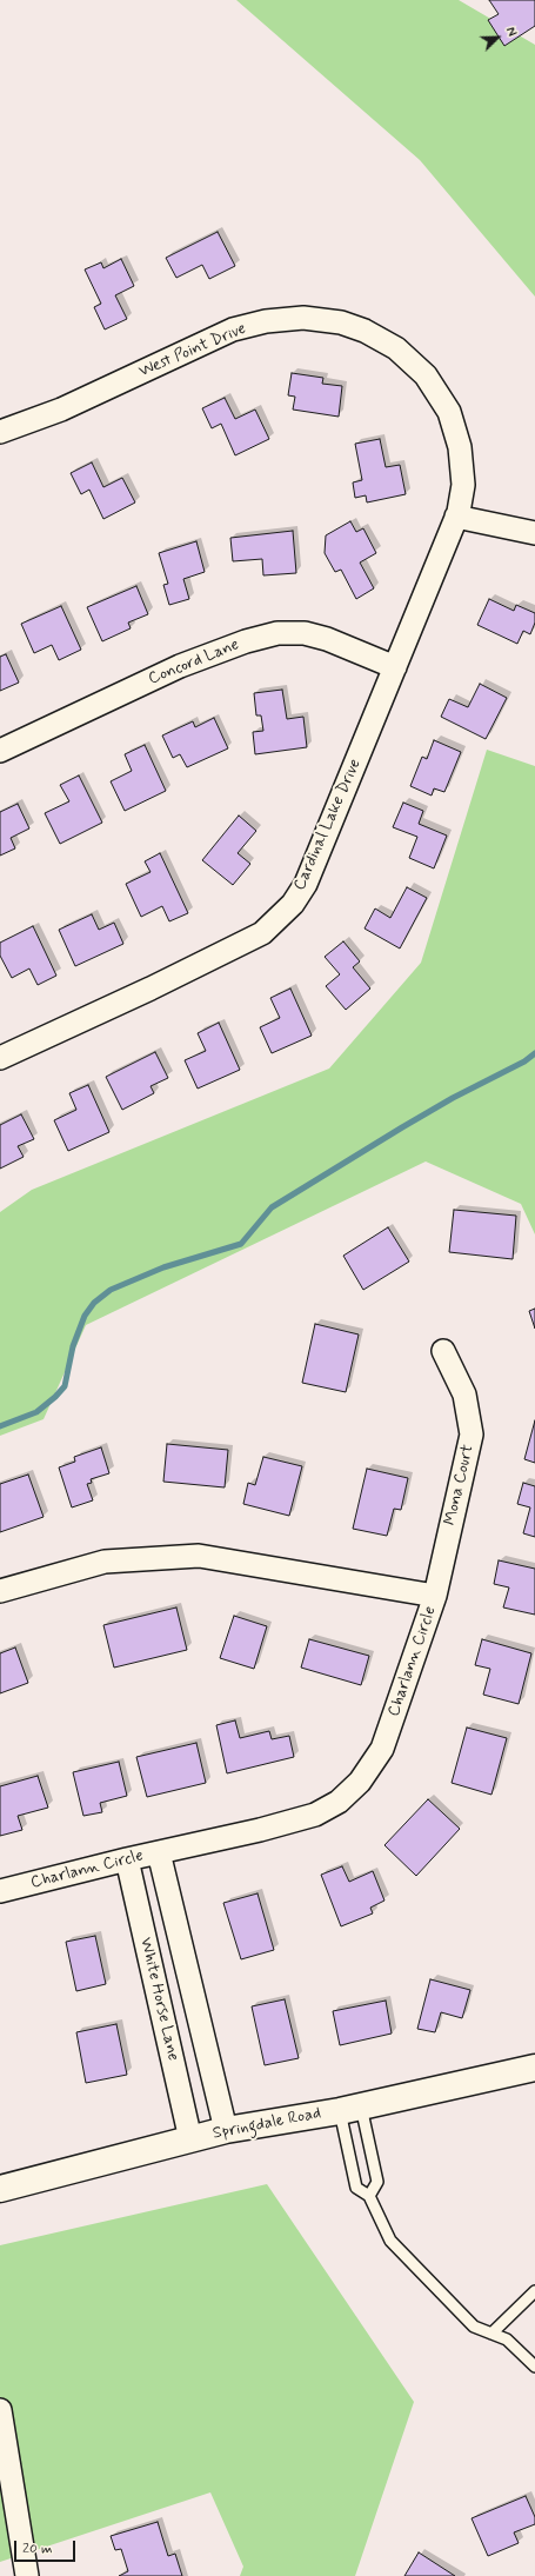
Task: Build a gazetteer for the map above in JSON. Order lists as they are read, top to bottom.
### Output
{
  "streets": {
    "main road": ["Springdale Road"],
    "street": [
      "West Point Drive",
      "Concord Lane",
      "Cardinal Lake Drive",
      "Mona Court",
      "Charlann Circle",
      "White Horse Lane"
    ]
  },
  "crossings": [
    ["West Point Drive", "Cardinal Lake Drive"],
    ["Concord Lane", "Cardinal Lake Drive"],
    ["Mona Court", "Charlann Circle"],
    ["Charlann Circle", "White Horse Lane"],
    ["White Horse Lane", "Springdale Road"]
  ],
  "scale_bar": "20 m",
  "north": "top right"
}
